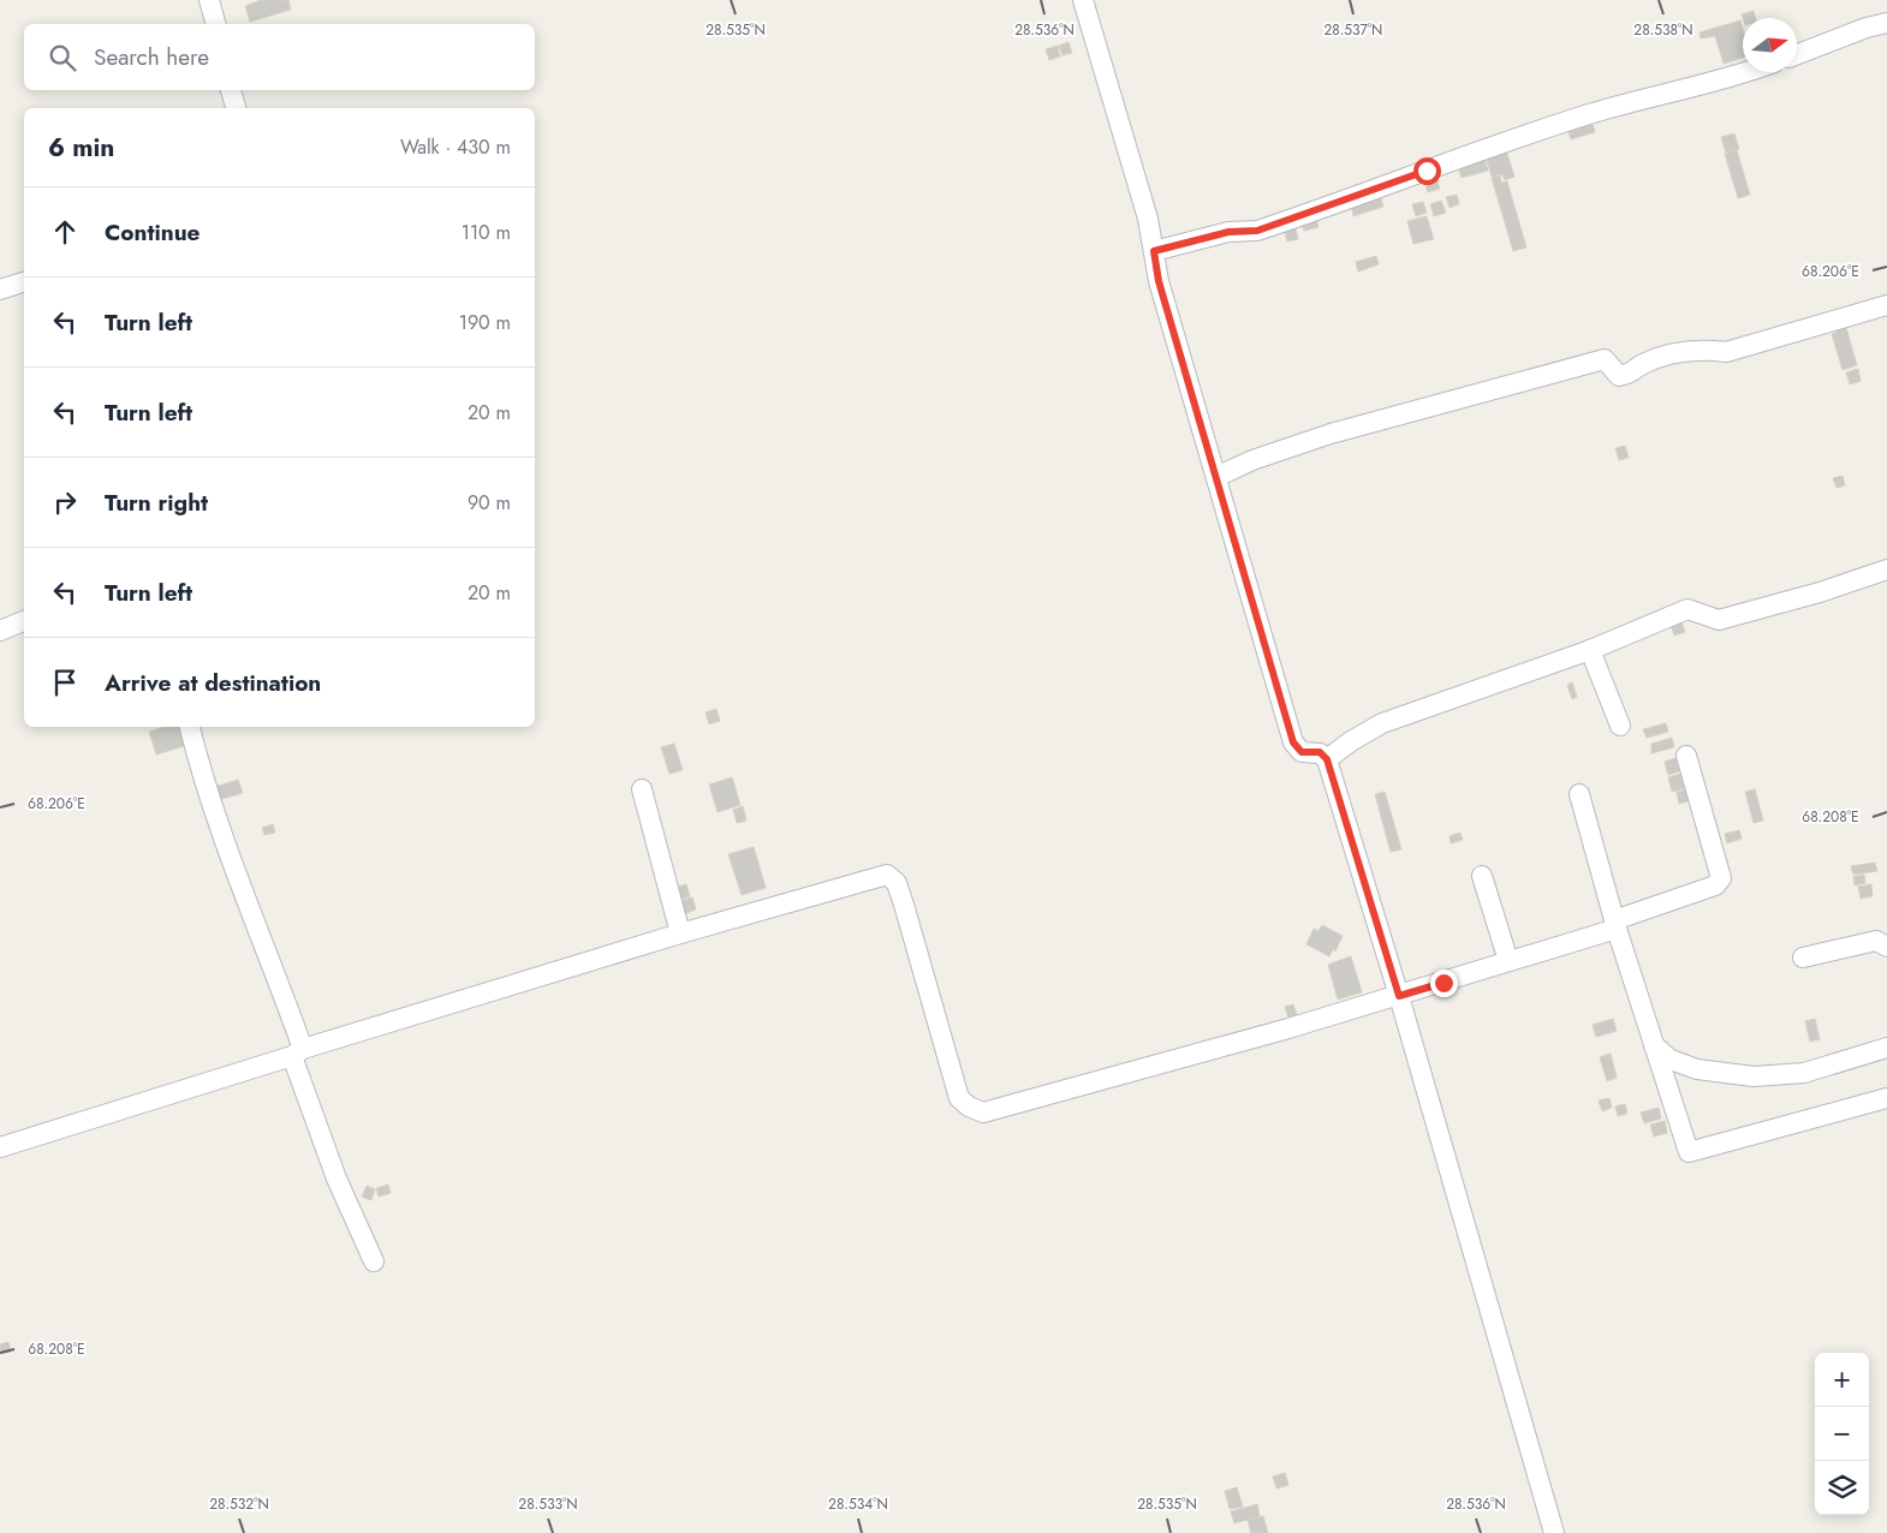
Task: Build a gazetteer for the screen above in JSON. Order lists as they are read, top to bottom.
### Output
{
  "north": "right",
  "page": {
    "search": "Search here",
    "heading": ["6 min", "Walk · 430 m"],
    "list": [
      ["Continue", "110 m"],
      ["Turn left", "190 m"],
      ["Turn left", "20 m"],
      ["Turn right", "90 m"],
      ["Turn left", "20 m"],
      "Arrive at destination"
    ],
    "map_buttons": ["+", "−"]
  },
  "coordinates": [
    "28.535°N",
    "28.536°N",
    "28.537°N",
    "28.538°N",
    "68.206°E",
    "68.208°E",
    "28.532°N",
    "28.533°N",
    "28.534°N"
  ]
}
